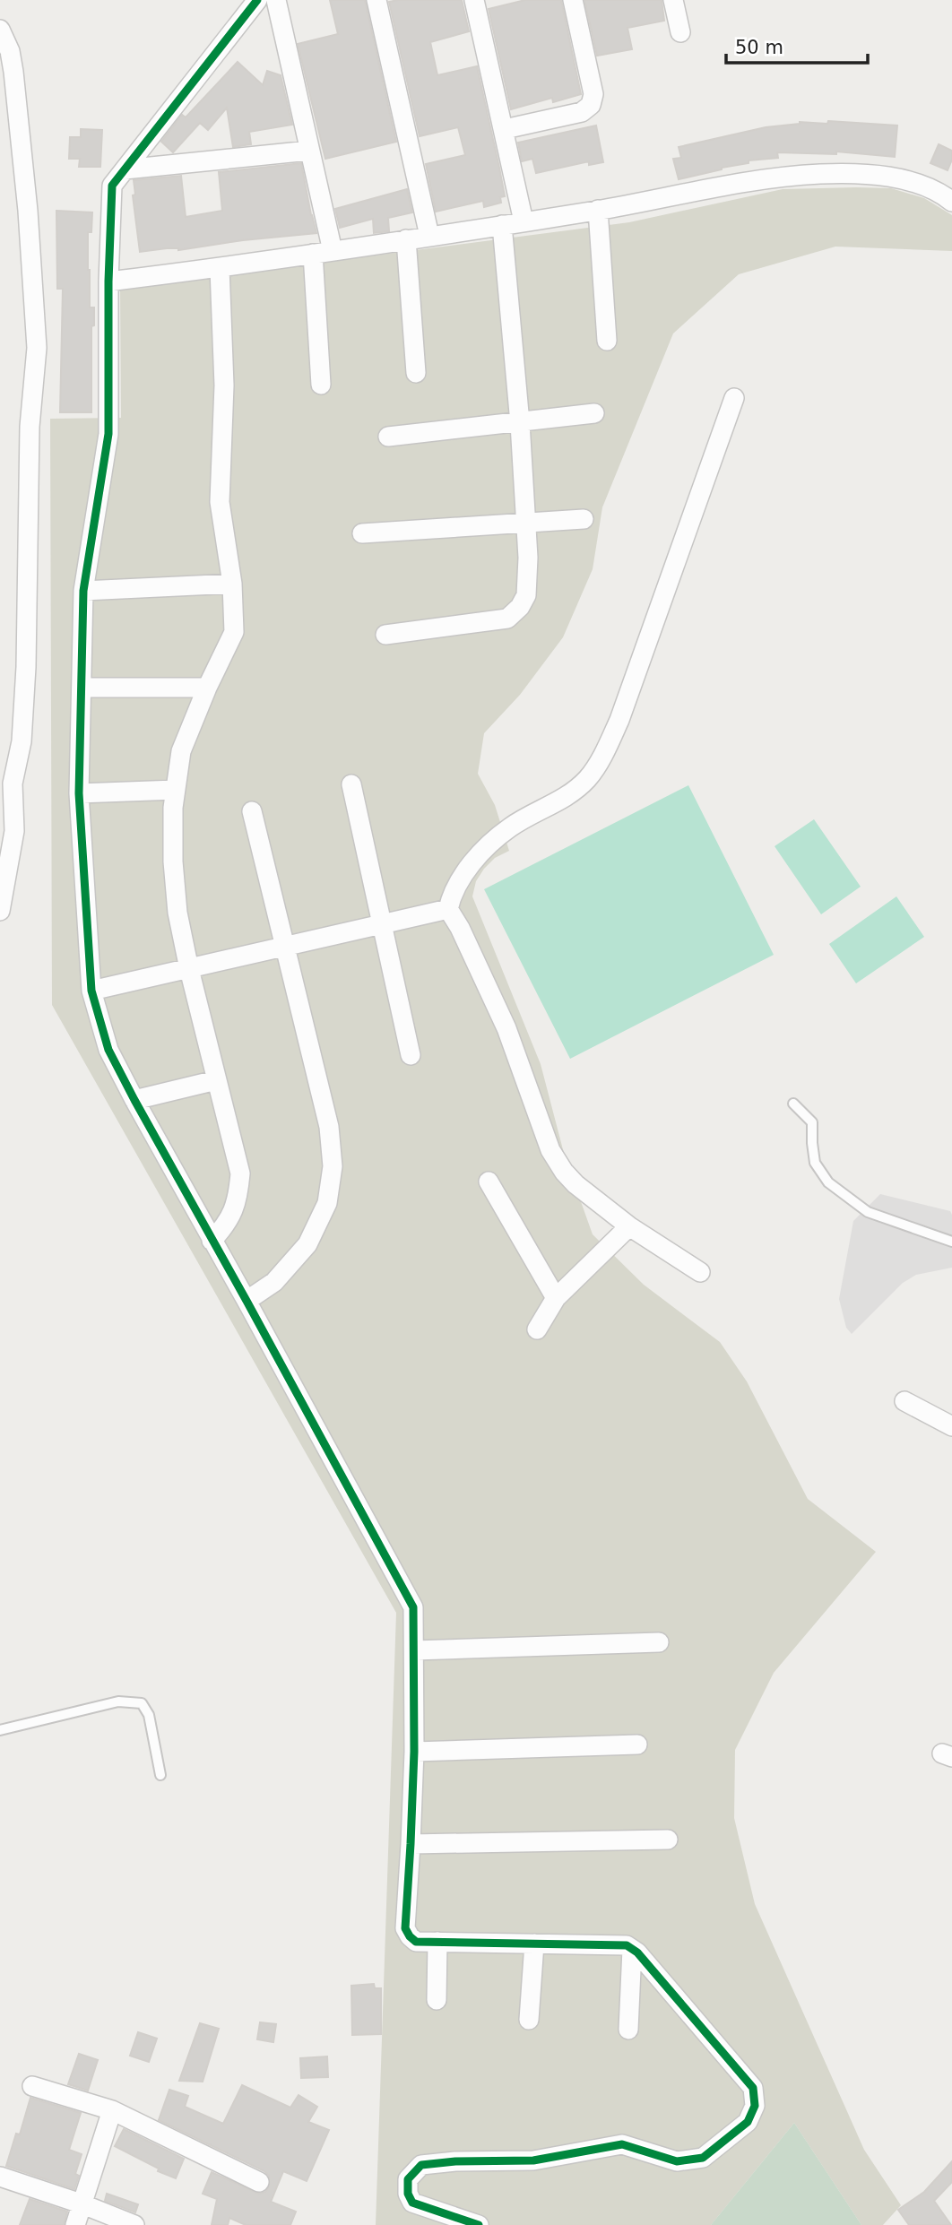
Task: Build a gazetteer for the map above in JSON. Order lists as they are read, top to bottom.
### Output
{
  "scale_bar": "50 m"
}
